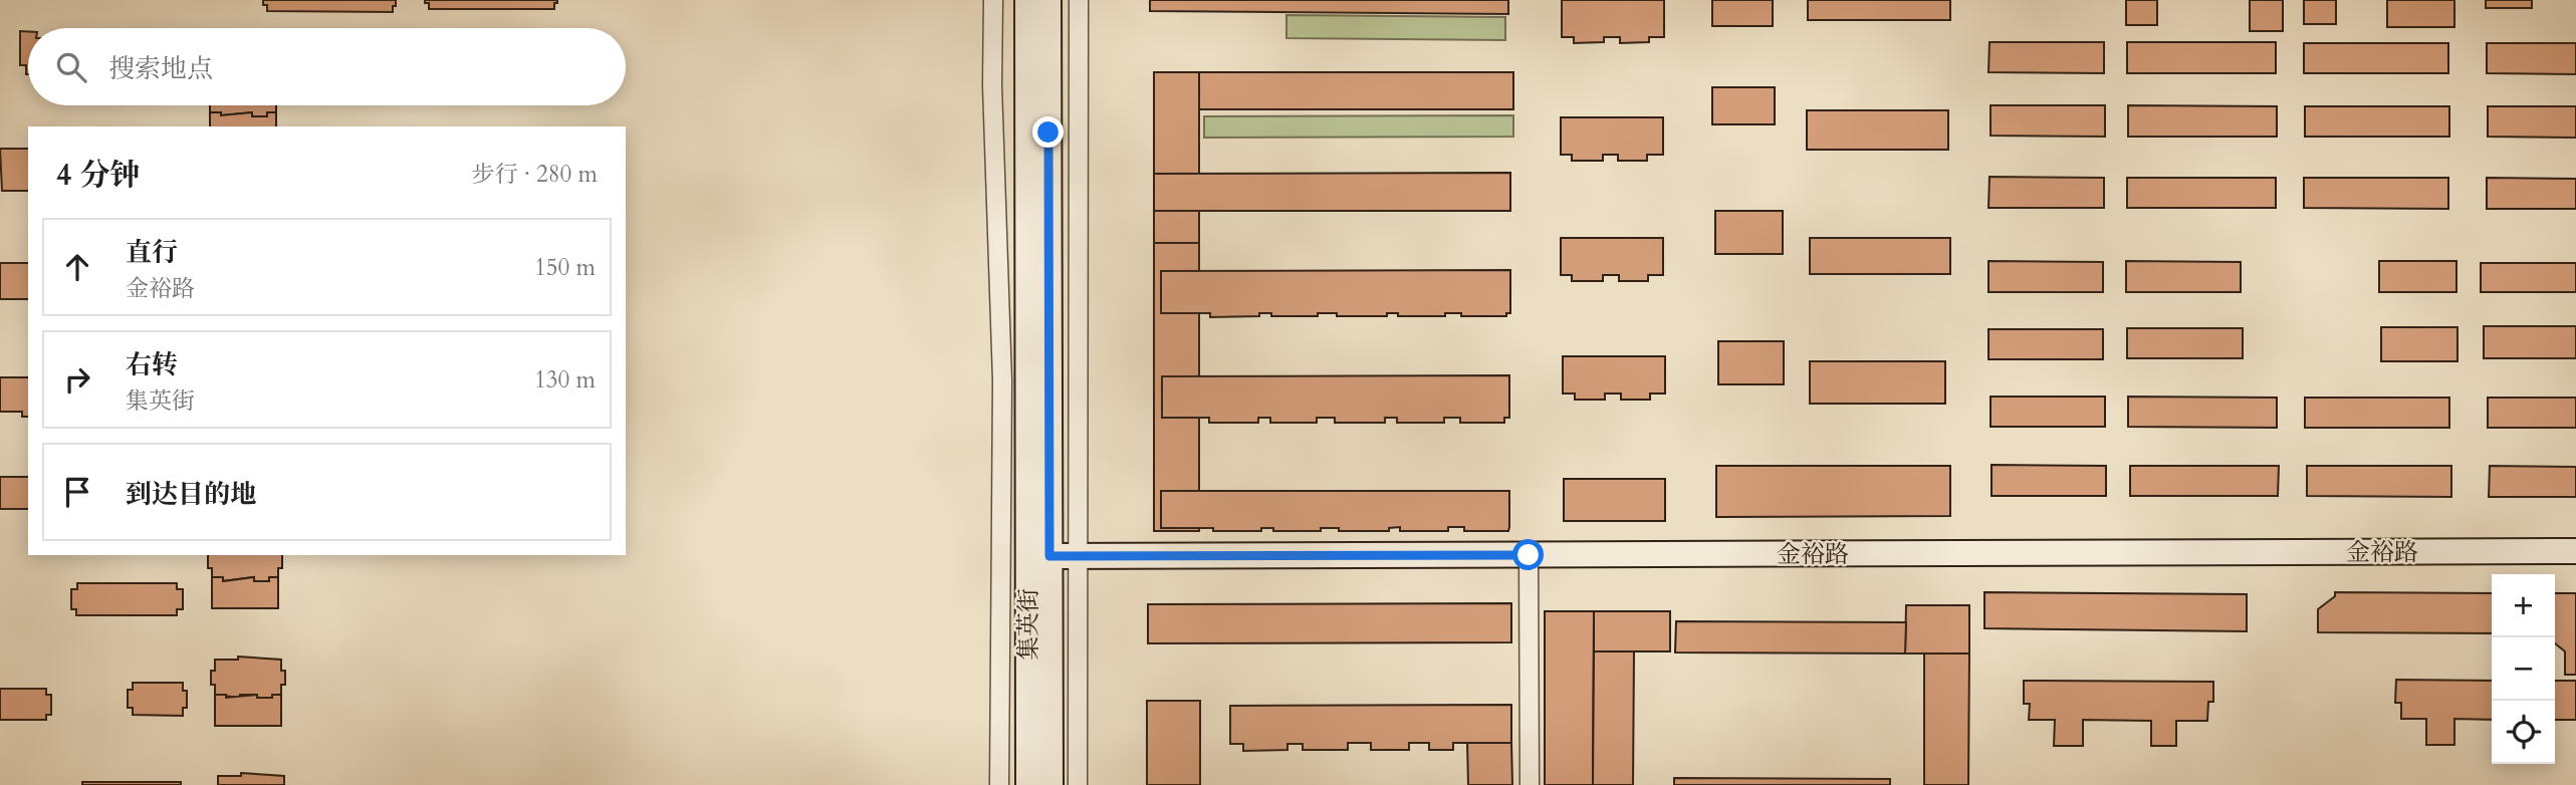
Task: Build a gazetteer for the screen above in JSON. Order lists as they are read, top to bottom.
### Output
{
  "streets": {
    "main road": ["金裕路", "集英街"]
  },
  "crossings": [
    ["金裕路", "集英街"]
  ],
  "page": {
    "search": "搜索地点",
    "heading": ["4 分钟", "步行 · 280 m"],
    "list": [
      ["直行", "金裕路", "150 m"],
      ["右转", "集英街", "130 m"],
      "到达目的地"
    ],
    "map_buttons": ["+", "−"]
  }
}
